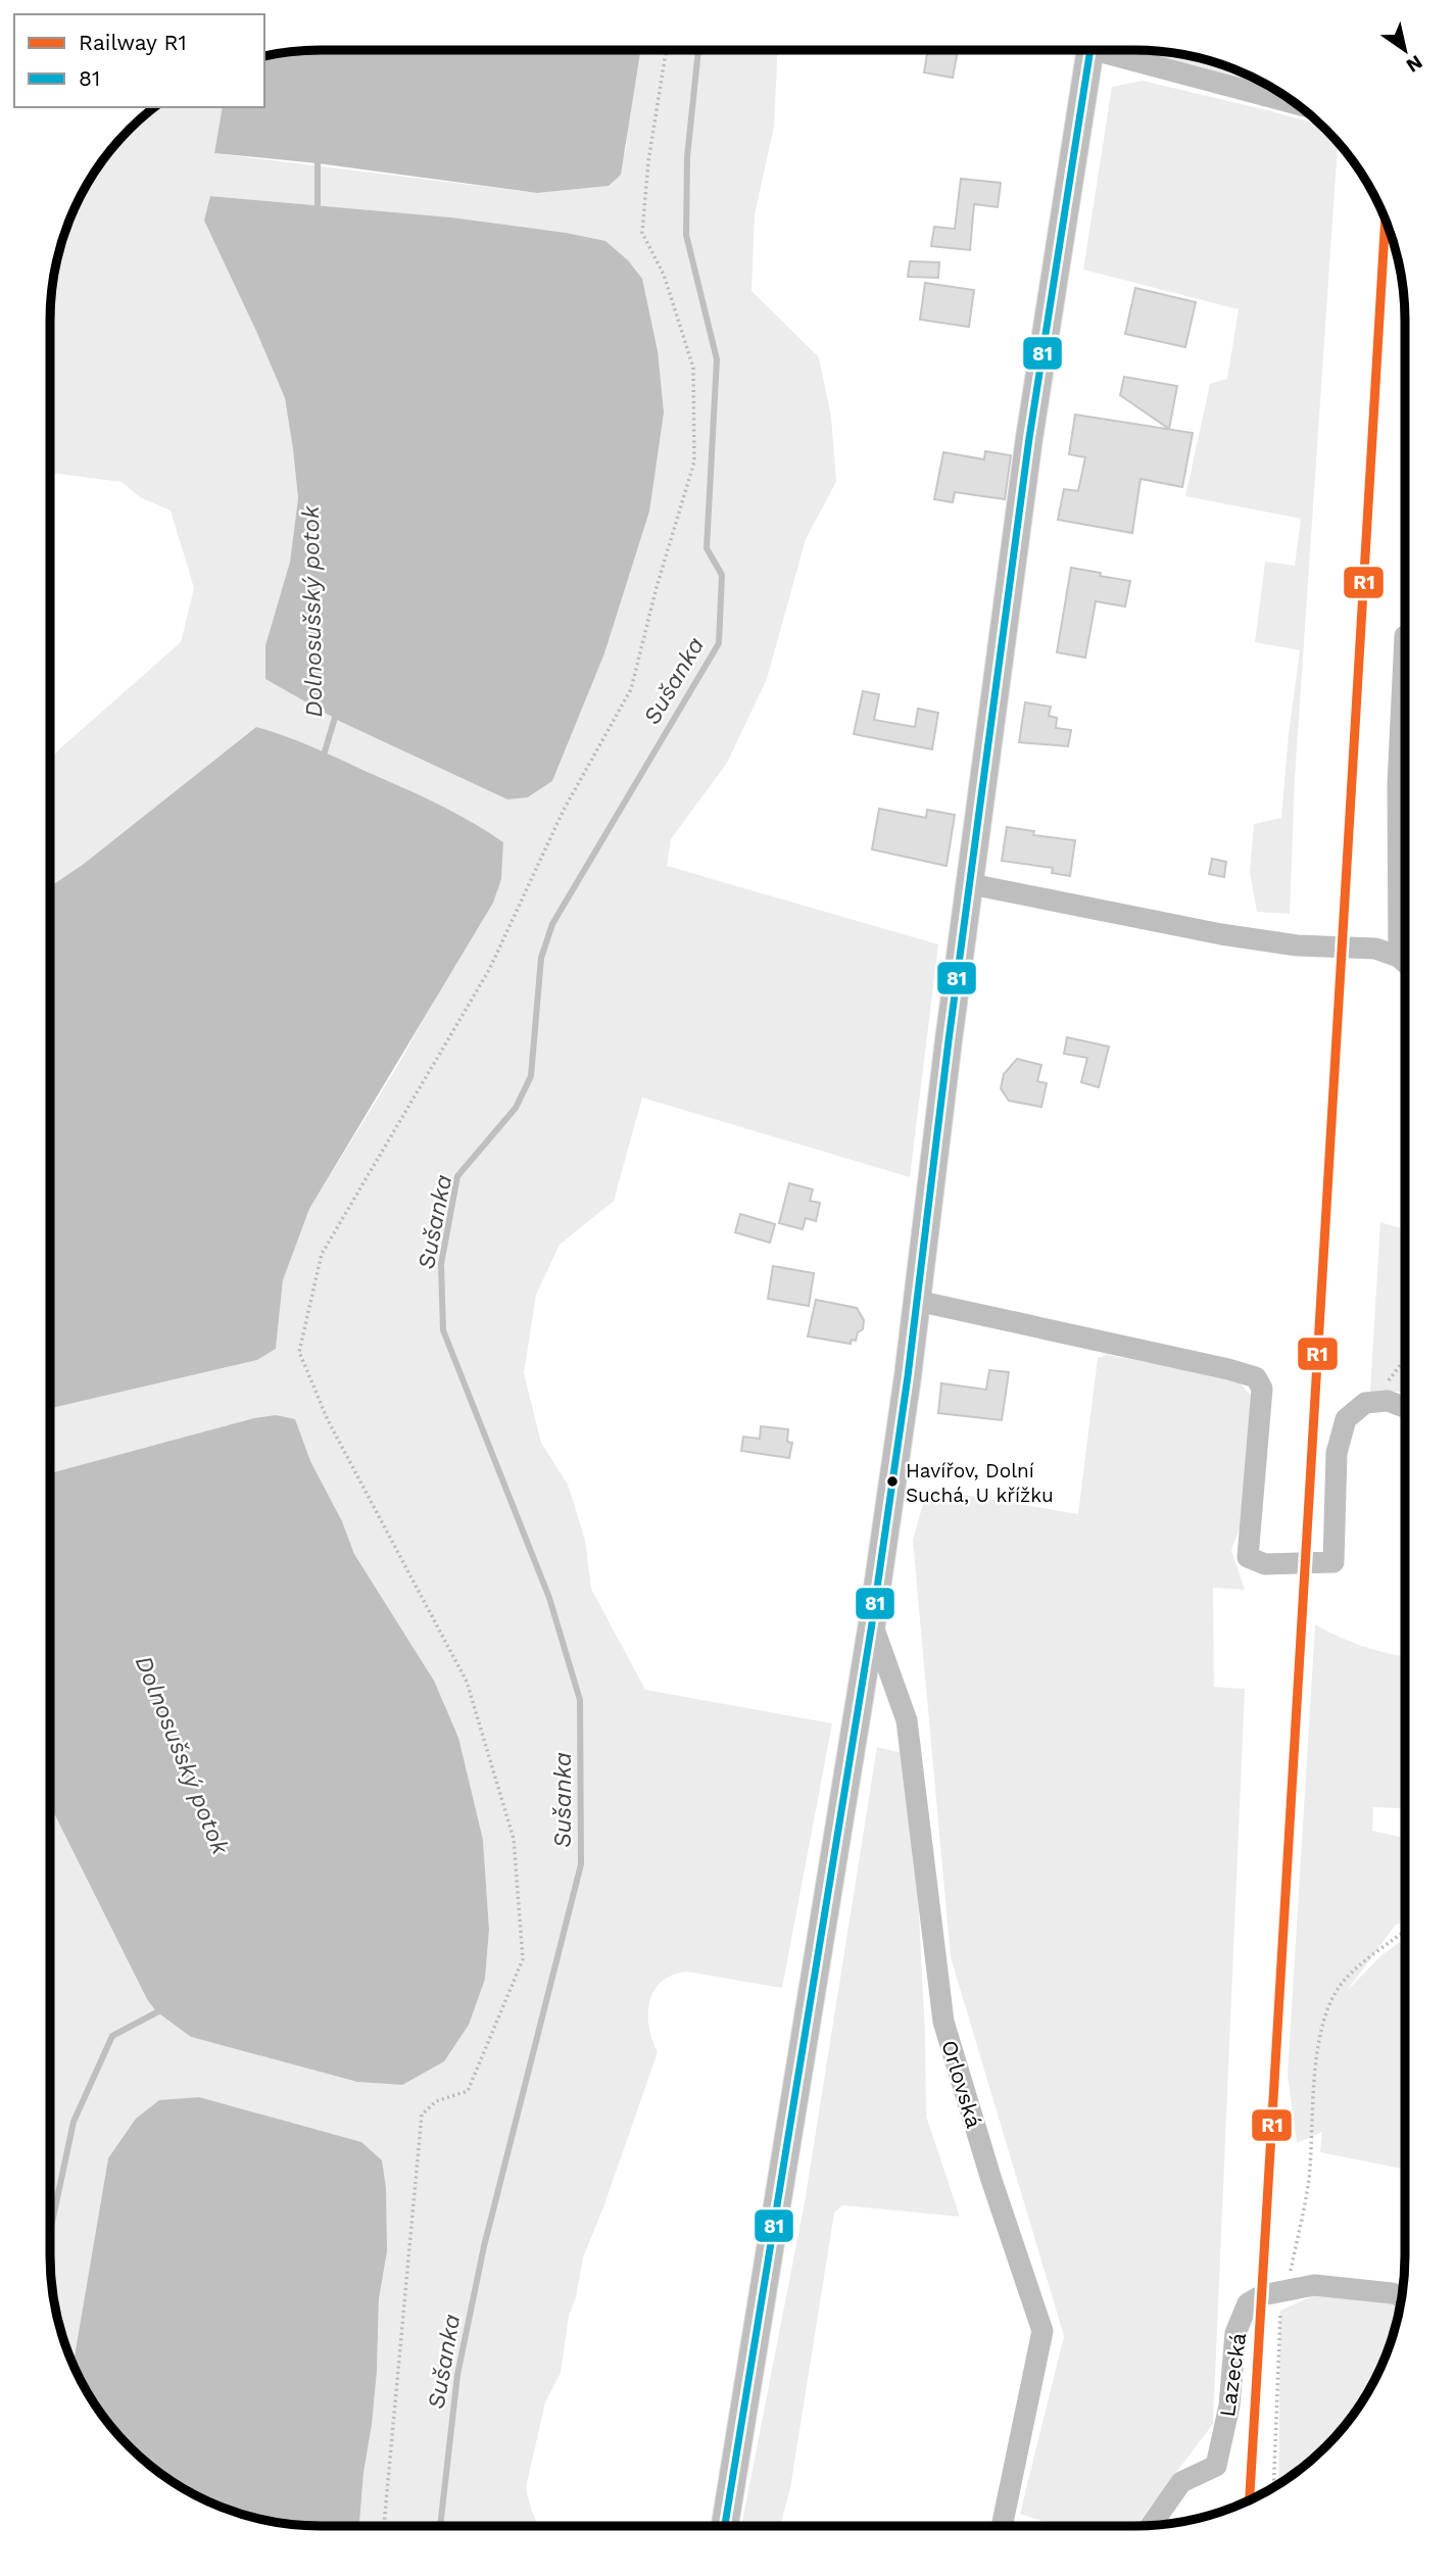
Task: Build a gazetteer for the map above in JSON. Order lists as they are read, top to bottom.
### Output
{
  "streets": {
    "main road": ["Orlovská"],
    "street": ["Lazecká"]
  },
  "water": ["Dolnosušský potok", "Sušanka"],
  "places": ["Havířov, Dolní Suchá, U křížku"],
  "lines": ["transit line 81", "rail line R1"],
  "legend": ["Railway R1", "81"],
  "north": "bottom right"
}
